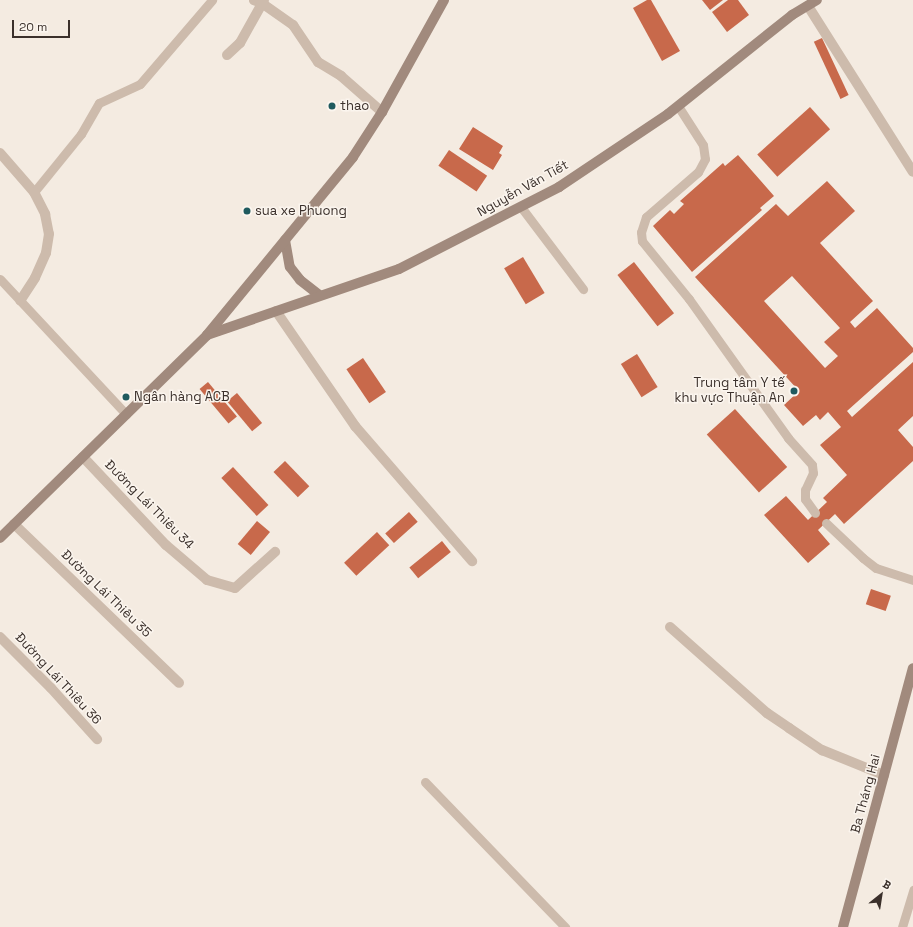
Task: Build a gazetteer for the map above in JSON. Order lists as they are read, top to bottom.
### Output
{
  "streets": {
    "street": [
      "Nguyễn Văn Tiết",
      "Đường Lái Thiêu 34",
      "Đường Lái Thiêu 35",
      "Đường Lái Thiêu 36",
      "Ba Tháng Hai"
    ]
  },
  "places": [
    "thao",
    "sua xe Phuong",
    "Trung tâm Y tế khu vực Thuận An",
    "Ngân hàng ACB"
  ],
  "scale_bar": "20 m",
  "north": "top right"
}
